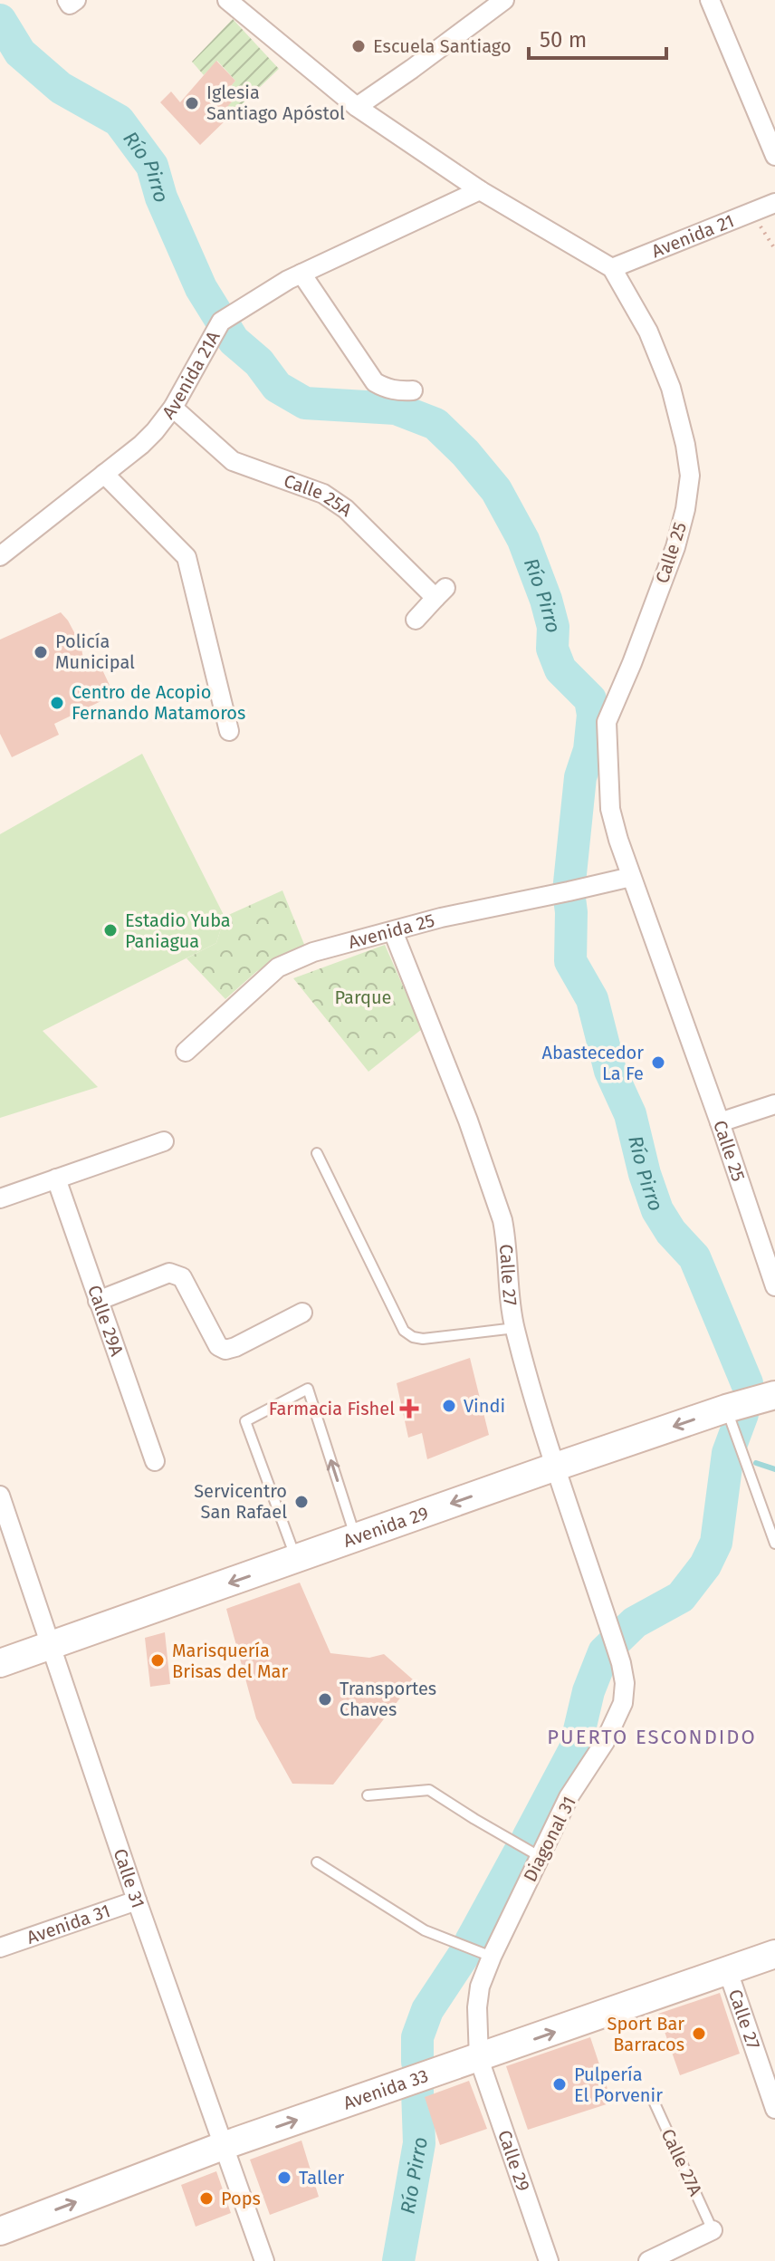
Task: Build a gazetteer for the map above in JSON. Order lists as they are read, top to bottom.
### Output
{
  "streets": {
    "main road": ["Avenida 29", "Avenida 33"],
    "street": [
      "Avenida 21",
      "Avenida 21A",
      "Calle 25A",
      "Calle 25",
      "Avenida 25",
      "Calle 27",
      "Calle 29A",
      "Diagonal 31",
      "Calle 31",
      "Avenida 31",
      "Calle 29"
    ],
    "lane": ["Calle 27A"]
  },
  "crossings": [
    ["Avenida 21", "Calle 25"],
    ["Avenida 21A", "Calle 25A"],
    ["Avenida 21A", "Calle 25"],
    ["Calle 25", "Avenida 25"],
    ["Avenida 25", "Calle 27"],
    ["Calle 27", "Avenida 29"],
    ["Calle 27", "Diagonal 31"],
    ["Calle 27", "Avenida 33"],
    ["Avenida 29", "Calle 31"],
    ["Diagonal 31", "Avenida 33"],
    ["Diagonal 31", "Calle 29"],
    ["Calle 31", "Avenida 31"],
    ["Calle 31", "Avenida 33"],
    ["Avenida 33", "Calle 29"]
  ],
  "one_way": ["Avenida 29", "Avenida 33"],
  "districts": ["PUERTO ESCONDIDO"],
  "water": ["Río Pirro"],
  "parks": ["Parque"],
  "places": {
    "other": [
      "Escuela Santiago",
      "Iglesia Santiago Apóstol",
      "Policía Municipal",
      "Centro de Acopio Fernando Matamoros",
      "Estadio Yuba Paniagua",
      "Abastecedor La Fe",
      "Vindi",
      "Servicentro San Rafael",
      "Marisquería Brisas del Mar",
      "Transportes Chaves",
      "Sport Bar Barracos",
      "Pulpería El Porvenir",
      "Taller",
      "Pops"
    ],
    "health": ["Farmacia Fishel"]
  },
  "scale_bar": "50 m"
}
